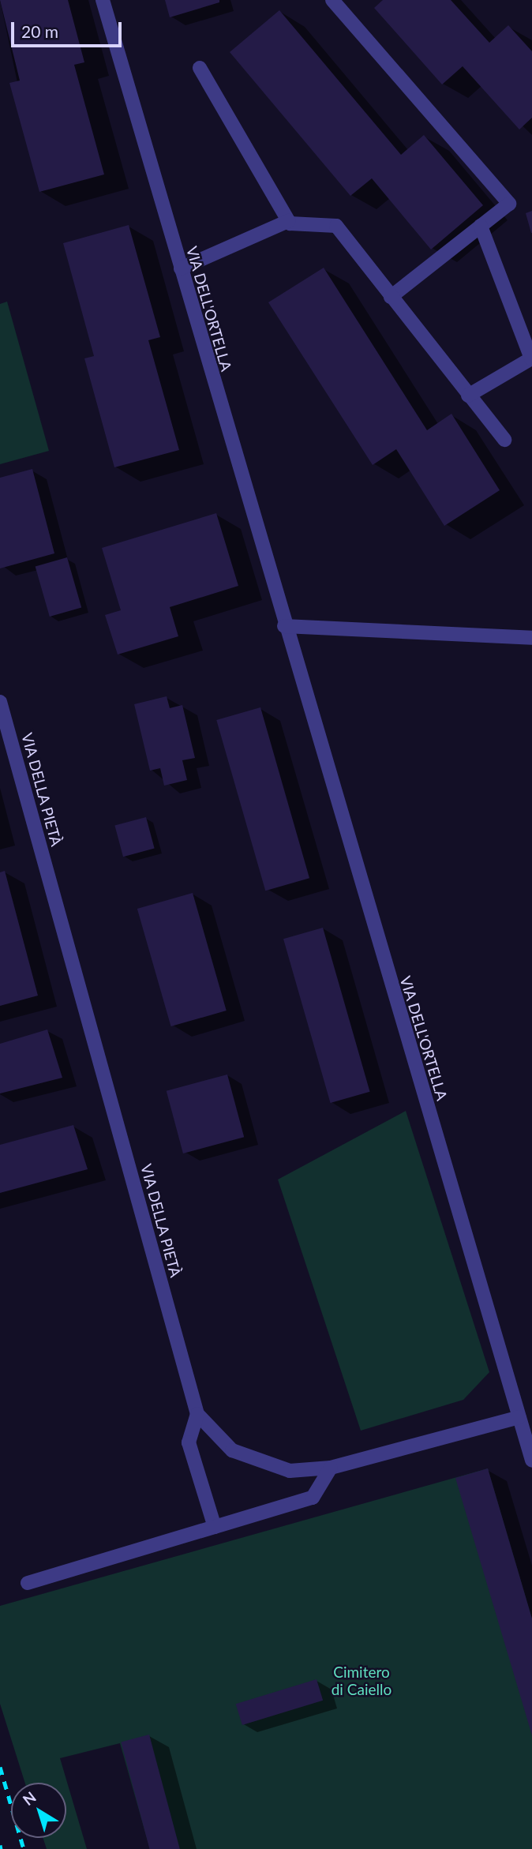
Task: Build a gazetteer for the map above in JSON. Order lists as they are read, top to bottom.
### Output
{
  "streets": {
    "street": ["VIA DELL'ORTELLA", "VIA DELLA PIETÀ"]
  },
  "crossings": [
    ["VIA DELL'ORTELLA", "VIA DELLA PIETÀ"]
  ],
  "parks": ["Cimitero di Caiello"],
  "scale_bar": "20 m",
  "north": "top left"
}
